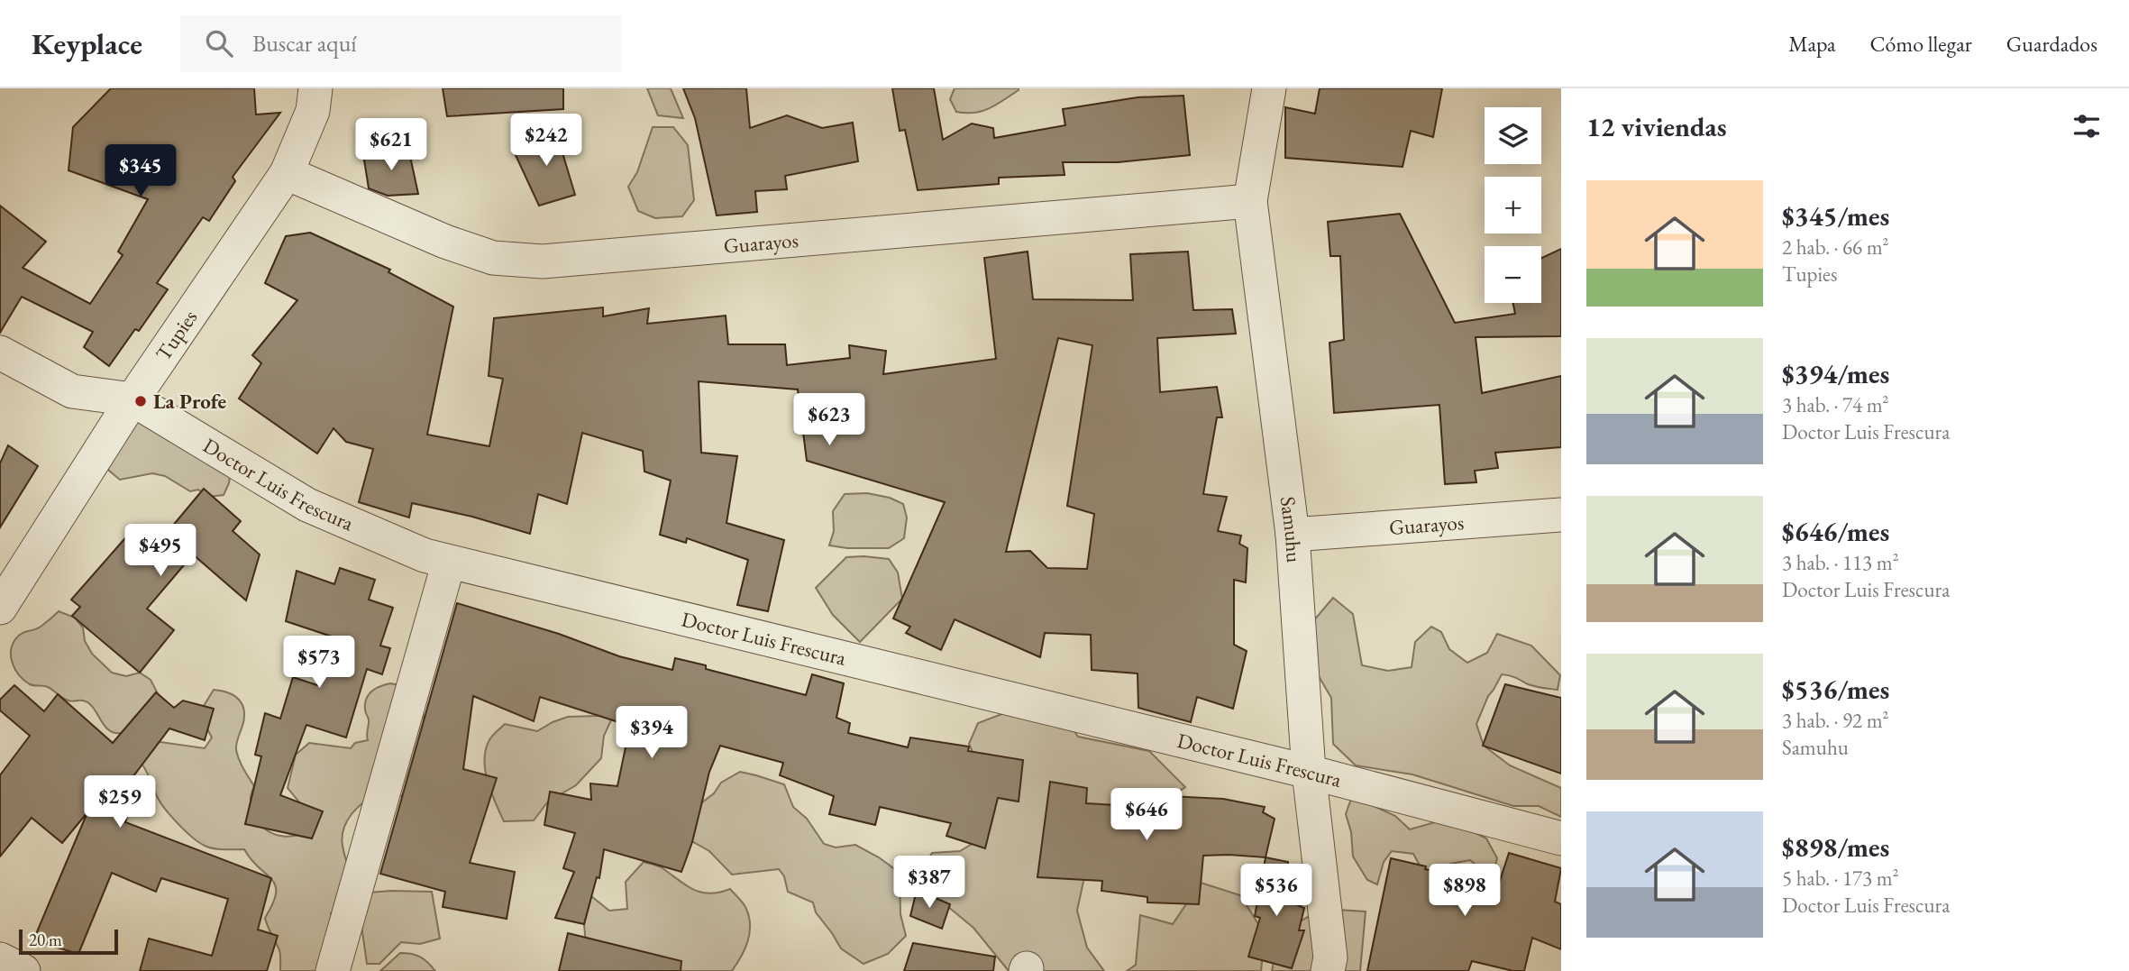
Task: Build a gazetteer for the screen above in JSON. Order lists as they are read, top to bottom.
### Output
{
  "streets": {
    "street": [
      "Guarayos",
      "Tupies",
      "Doctor Luis Frescura",
      "Samuhu"
    ]
  },
  "crossings": [
    ["Guarayos", "Tupies"],
    ["Guarayos", "Samuhu"],
    ["Tupies", "Doctor Luis Frescura"],
    ["Doctor Luis Frescura", "Samuhu"]
  ],
  "places": ["La Profe"],
  "scale_bar": "20 m",
  "page": {
    "header": "Keyplace",
    "search": "Buscar aquí",
    "nav": ["Mapa", "Cómo llegar", "Guardados"],
    "heading": "12 viviendas",
    "map_buttons": ["+", "−"],
    "price": [
      "$242",
      "$621",
      "$345",
      "$623",
      "$495",
      "$573",
      "$394",
      "$259",
      "$646",
      "$387",
      "$536",
      "$898"
    ],
    "list": [
      {
        "name": "$345/mes",
        "note": "2 hab. · 66 m² · Tupies"
      },
      {
        "name": "$394/mes",
        "note": "3 hab. · 74 m² · Doctor Luis Frescura"
      },
      {
        "name": "$646/mes",
        "note": "3 hab. · 113 m² · Doctor Luis Frescura"
      },
      {
        "name": "$536/mes",
        "note": "3 hab. · 92 m² · Samuhu"
      },
      {
        "name": "$898/mes",
        "note": "5 hab. · 173 m² · Doctor Luis Frescura"
      }
    ],
    "scale": "20 m"
  }
}
